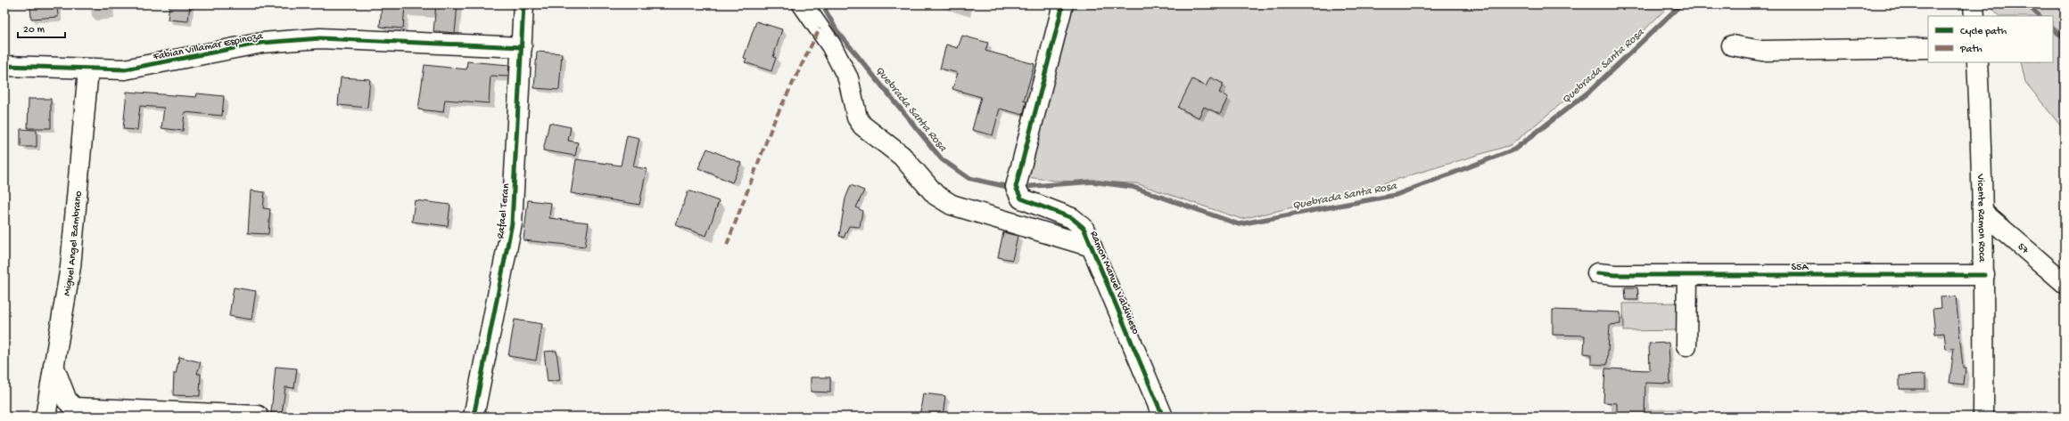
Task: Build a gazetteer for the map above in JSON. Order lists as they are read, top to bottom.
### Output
{
  "streets": {
    "street": [
      "Fabian Villamar Espinoza",
      "Rafael Teran",
      "Vicente Ramon Roca",
      "Miguel Angel Zambrano",
      "S7",
      "S5A",
      "Ramon Manuel Valdivieso"
    ]
  },
  "crossings": [
    ["Fabian Villamar Espinoza", "Rafael Teran"],
    ["Fabian Villamar Espinoza", "Miguel Angel Zambrano"],
    ["Vicente Ramon Roca", "S7"],
    ["Vicente Ramon Roca", "S5A"]
  ],
  "water": ["Quebrada Santa Rosa"],
  "legend": ["Cycle path", "Path"],
  "scale_bar": "20 m"
}
